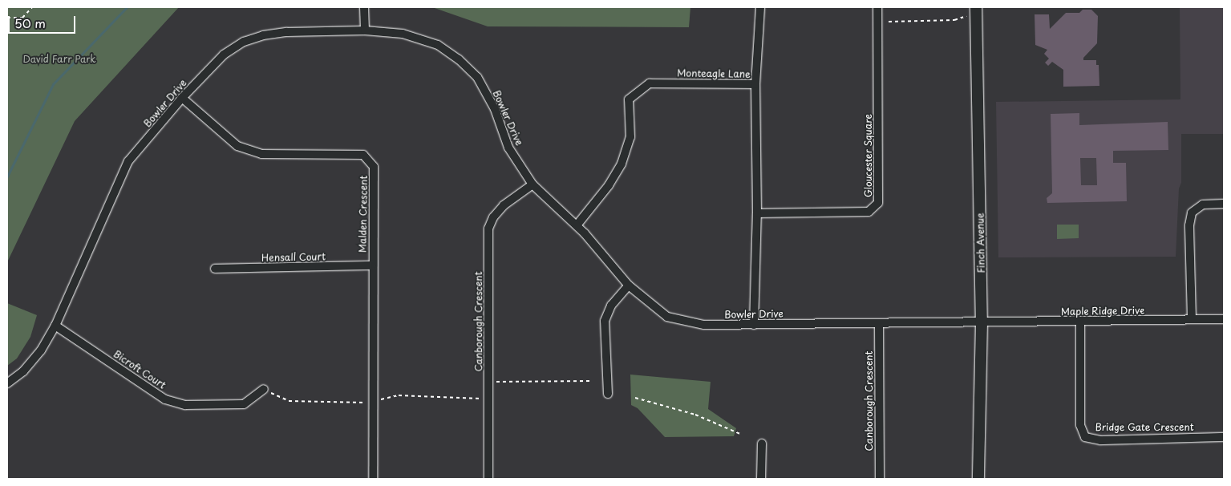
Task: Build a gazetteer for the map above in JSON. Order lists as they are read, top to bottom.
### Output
{
  "streets": {
    "main road": ["Finch Avenue"],
    "street": [
      "Monteagle Lane",
      "Bowler Drive",
      "Gloucester Square",
      "Malden Crescent",
      "Hensall Court",
      "Maple Ridge Drive",
      "Canborough Crescent",
      "Bicroft Court",
      "Bridge Gate Crescent"
    ]
  },
  "crossings": [
    ["Monteagle Lane", "Bowler Drive"],
    ["Monteagle Lane", "Gloucester Square"],
    ["Bowler Drive", "Malden Crescent"],
    ["Bowler Drive", "Finch Avenue"],
    ["Bowler Drive", "Maple Ridge Drive"],
    ["Bowler Drive", "Canborough Crescent"],
    ["Bowler Drive", "Bicroft Court"],
    ["Malden Crescent", "Hensall Court"],
    ["Finch Avenue", "Maple Ridge Drive"],
    ["Maple Ridge Drive", "Bridge Gate Crescent"]
  ],
  "parks": ["David Farr Park"],
  "scale_bar": "50 m"
}
